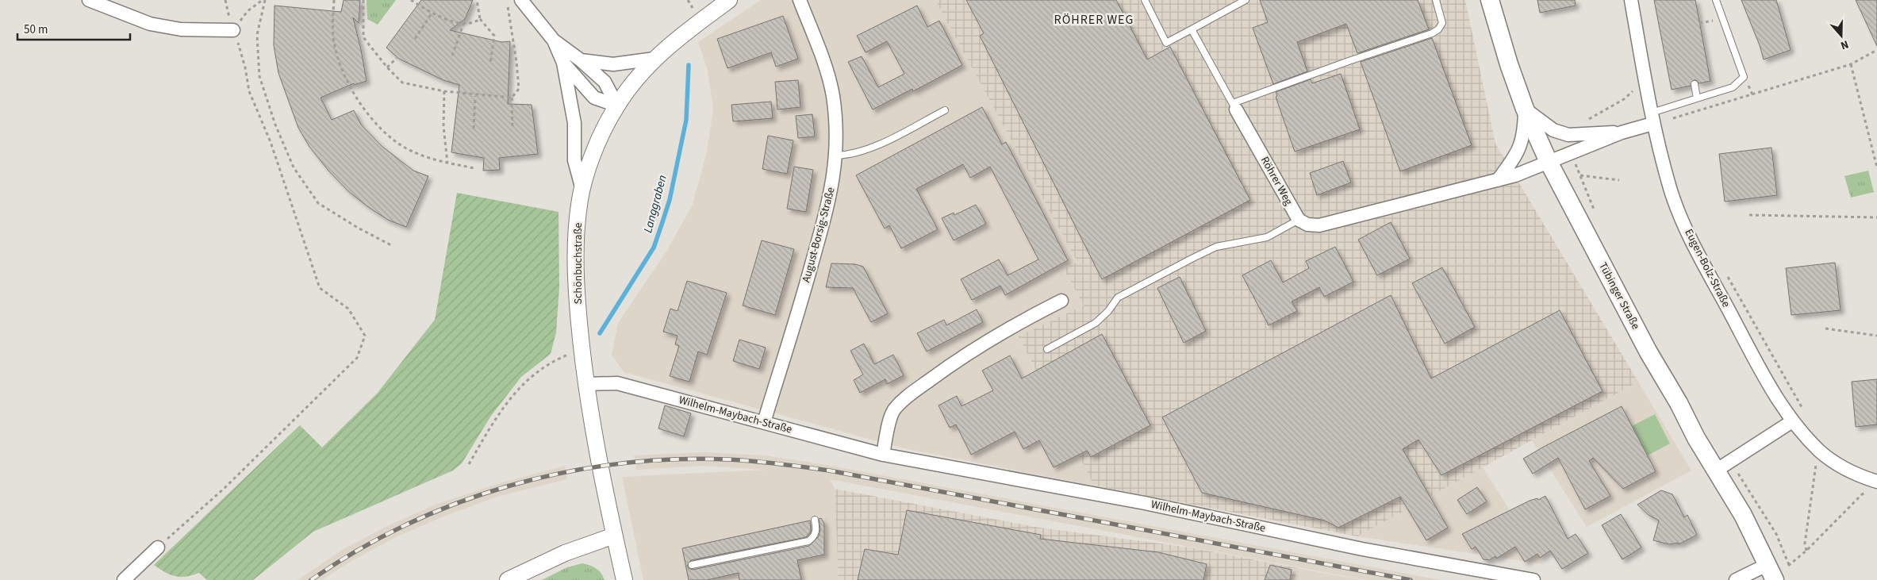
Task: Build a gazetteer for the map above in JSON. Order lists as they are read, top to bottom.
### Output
{
  "streets": {
    "main road": ["Tübinger Straße"],
    "street": [
      "Röhrer Weg",
      "August-Borsig-Straße",
      "Schönbuchstraße",
      "Eugen-Bolz-Straße",
      "Wilhelm-Maybach-Straße"
    ]
  },
  "crossings": [
    ["August-Borsig-Straße", "Wilhelm-Maybach-Straße"],
    ["Schönbuchstraße", "Wilhelm-Maybach-Straße"]
  ],
  "districts": ["RÖHRER WEG"],
  "water": ["Langgraben"],
  "scale_bar": "50 m",
  "north": "bottom"
}
